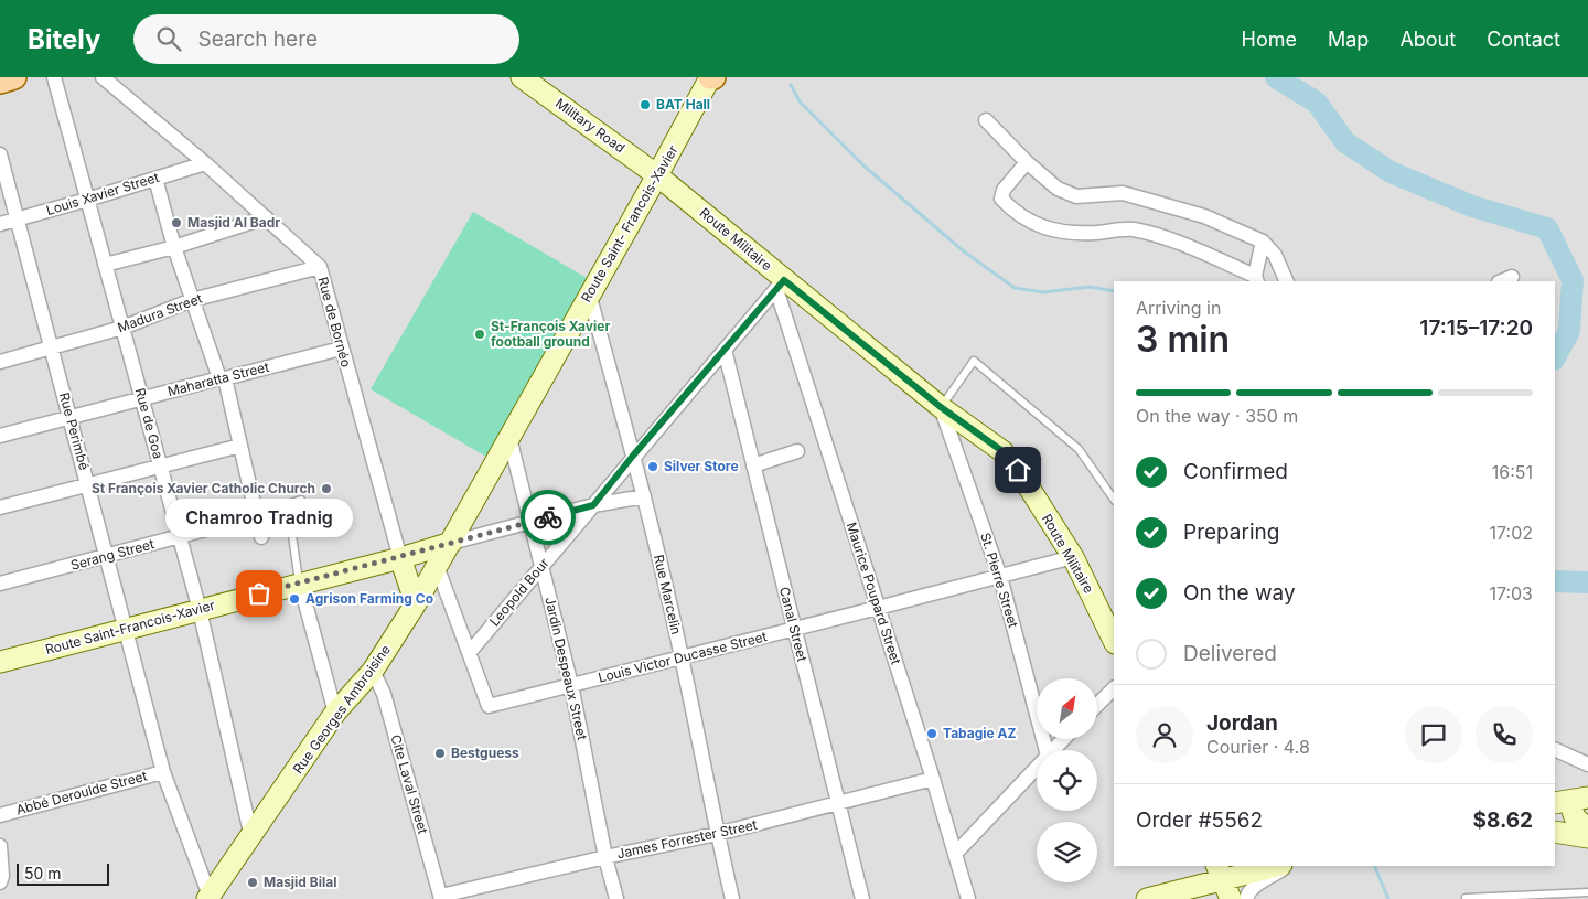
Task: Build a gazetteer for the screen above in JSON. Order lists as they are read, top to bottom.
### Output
{
  "streets": {
    "main road": [
      "Military Road",
      "Route Saint- Francois-Xavier",
      "Route Militaire",
      "Route Saint-Francois-Xavier",
      "Rue Georges Ambroisine"
    ],
    "street": [
      "Louis Xavier Street",
      "Madura Street",
      "Rue de Bornéo",
      "Maharatta Street",
      "Rue de Goa",
      "Rue Perimbé",
      "Serang Street",
      "St. Pierre Street",
      "Leopold Bour",
      "Maurice Poupard Street",
      "Rue Marcelin",
      "Canal Street",
      "Louis Victor Ducasse Street",
      "Jardin Despeaux Street",
      "Cite Laval Street",
      "Abbé Deroulde Street",
      "James Forrester Street"
    ]
  },
  "crossings": [
    ["Military Road", "Route Saint- Francois-Xavier"],
    ["Military Road", "Route Militaire"],
    ["Louis Xavier Street", "Rue de Bornéo"],
    ["Louis Xavier Street", "Rue de Goa"],
    ["Louis Xavier Street", "Rue Perimbé"],
    ["Route Saint- Francois-Xavier", "Route Militaire"],
    ["Route Saint- Francois-Xavier", "Rue Marcelin"],
    ["Route Saint- Francois-Xavier", "Route Saint-Francois-Xavier"],
    ["Route Saint- Francois-Xavier", "Jardin Despeaux Street"],
    ["Route Saint- Francois-Xavier", "Rue Georges Ambroisine"],
    ["Route Militaire", "St. Pierre Street"],
    ["Route Militaire", "Leopold Bour"],
    ["Route Militaire", "Maurice Poupard Street"],
    ["Route Militaire", "Louis Victor Ducasse Street"],
    ["Madura Street", "Rue de Bornéo"],
    ["Madura Street", "Rue de Goa"],
    ["Madura Street", "Rue Perimbé"],
    ["Rue de Bornéo", "Maharatta Street"],
    ["Rue de Bornéo", "Route Saint-Francois-Xavier"],
    ["Maharatta Street", "Rue de Goa"],
    ["Maharatta Street", "Rue Perimbé"],
    ["Rue de Goa", "Serang Street"],
    ["Rue de Goa", "Route Saint-Francois-Xavier"],
    ["Rue de Goa", "Rue Georges Ambroisine"],
    ["Rue Perimbé", "Serang Street"],
    ["Rue Perimbé", "Route Saint-Francois-Xavier"],
    ["Rue Perimbé", "Rue Georges Ambroisine"],
    ["Rue Perimbé", "Abbé Deroulde Street"],
    ["St. Pierre Street", "Louis Victor Ducasse Street"],
    ["Leopold Bour", "Maurice Poupard Street"],
    ["Leopold Bour", "Rue Marcelin"],
    ["Leopold Bour", "Canal Street"],
    ["Leopold Bour", "Louis Victor Ducasse Street"],
    ["Leopold Bour", "Jardin Despeaux Street"],
    ["Maurice Poupard Street", "Louis Victor Ducasse Street"],
    ["Maurice Poupard Street", "James Forrester Street"],
    ["Rue Marcelin", "Louis Victor Ducasse Street"],
    ["Rue Marcelin", "James Forrester Street"],
    ["Canal Street", "Louis Victor Ducasse Street"],
    ["Canal Street", "James Forrester Street"],
    ["Route Saint-Francois-Xavier", "Rue Georges Ambroisine"],
    ["Louis Victor Ducasse Street", "Jardin Despeaux Street"],
    ["Jardin Despeaux Street", "James Forrester Street"],
    ["Rue Georges Ambroisine", "Cite Laval Street"],
    ["Cite Laval Street", "James Forrester Street"]
  ],
  "places": [
    "BAT Hall",
    "Masjid Al Badr",
    "St-François Xavier football ground",
    "Silver Store",
    "St François Xavier Catholic Church",
    "Chamroo Tradnig",
    "Agrison Farming Co",
    "Tabagie AZ",
    "Bestguess",
    "Masjid Bilal"
  ],
  "scale_bar": "50 m",
  "north": "top right",
  "page": {
    "header": "Bitely",
    "search": "Search here",
    "nav": [
      "Home",
      "Map",
      "About",
      "Contact"
    ],
    "heading": ["3 min", "Arriving in", "17:15–17:20"],
    "panel": [
      "Jordan",
      "Courier · 4.8",
      "Order #5562",
      "$8.62"
    ],
    "bar": "On the way · 350 m",
    "list": [
      ["Confirmed", "16:51"],
      ["Preparing", "17:02"],
      ["On the way", "17:03"],
      "Delivered"
    ],
    "bubble": "Chamroo Tradnig",
    "scale": "50 m"
  }
}
